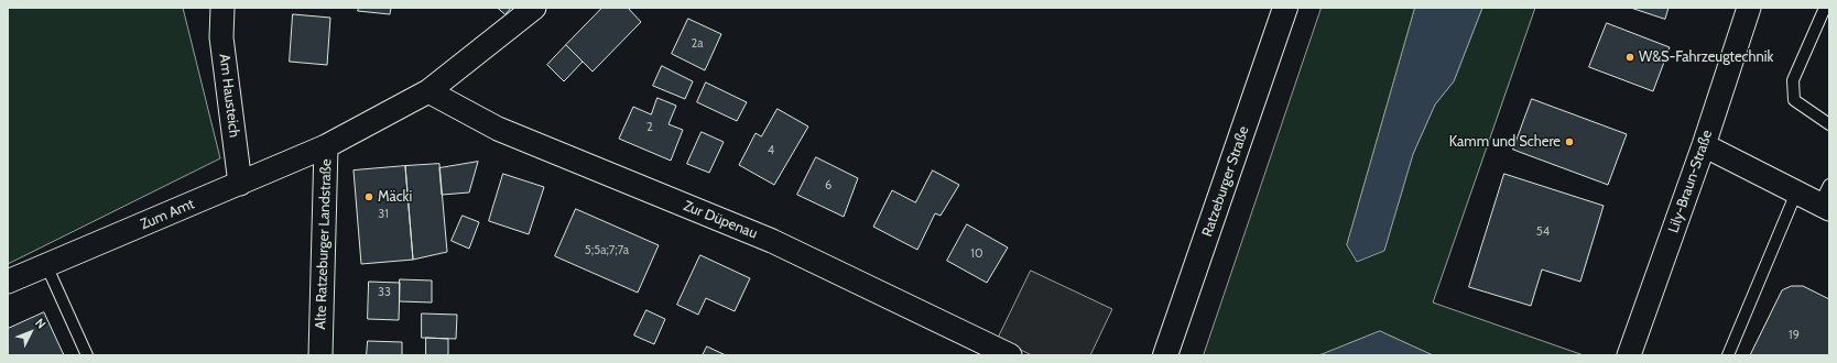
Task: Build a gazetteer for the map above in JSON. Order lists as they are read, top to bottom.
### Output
{
  "streets": {
    "main road": ["Ratzeburger Straße"],
    "street": [
      "Am Hausteich",
      "Lily-Braun-Straße",
      "Zum Amt",
      "Zur Düpenau",
      "Alte Ratzeburger Landstraße"
    ]
  },
  "crossings": [
    ["Am Hausteich", "Zum Amt"],
    ["Zum Amt", "Alte Ratzeburger Landstraße"],
    ["Zur Düpenau", "Alte Ratzeburger Landstraße"]
  ],
  "places": ["W&S-Fahrzeugtechnik", "Kamm und Schere", "Mäcki"],
  "house_numbers": [
    "2a",
    "2",
    "4",
    "6",
    "31",
    "54",
    "5;5a;7;7a",
    "10",
    "33",
    "19"
  ],
  "north": "top right"
}
